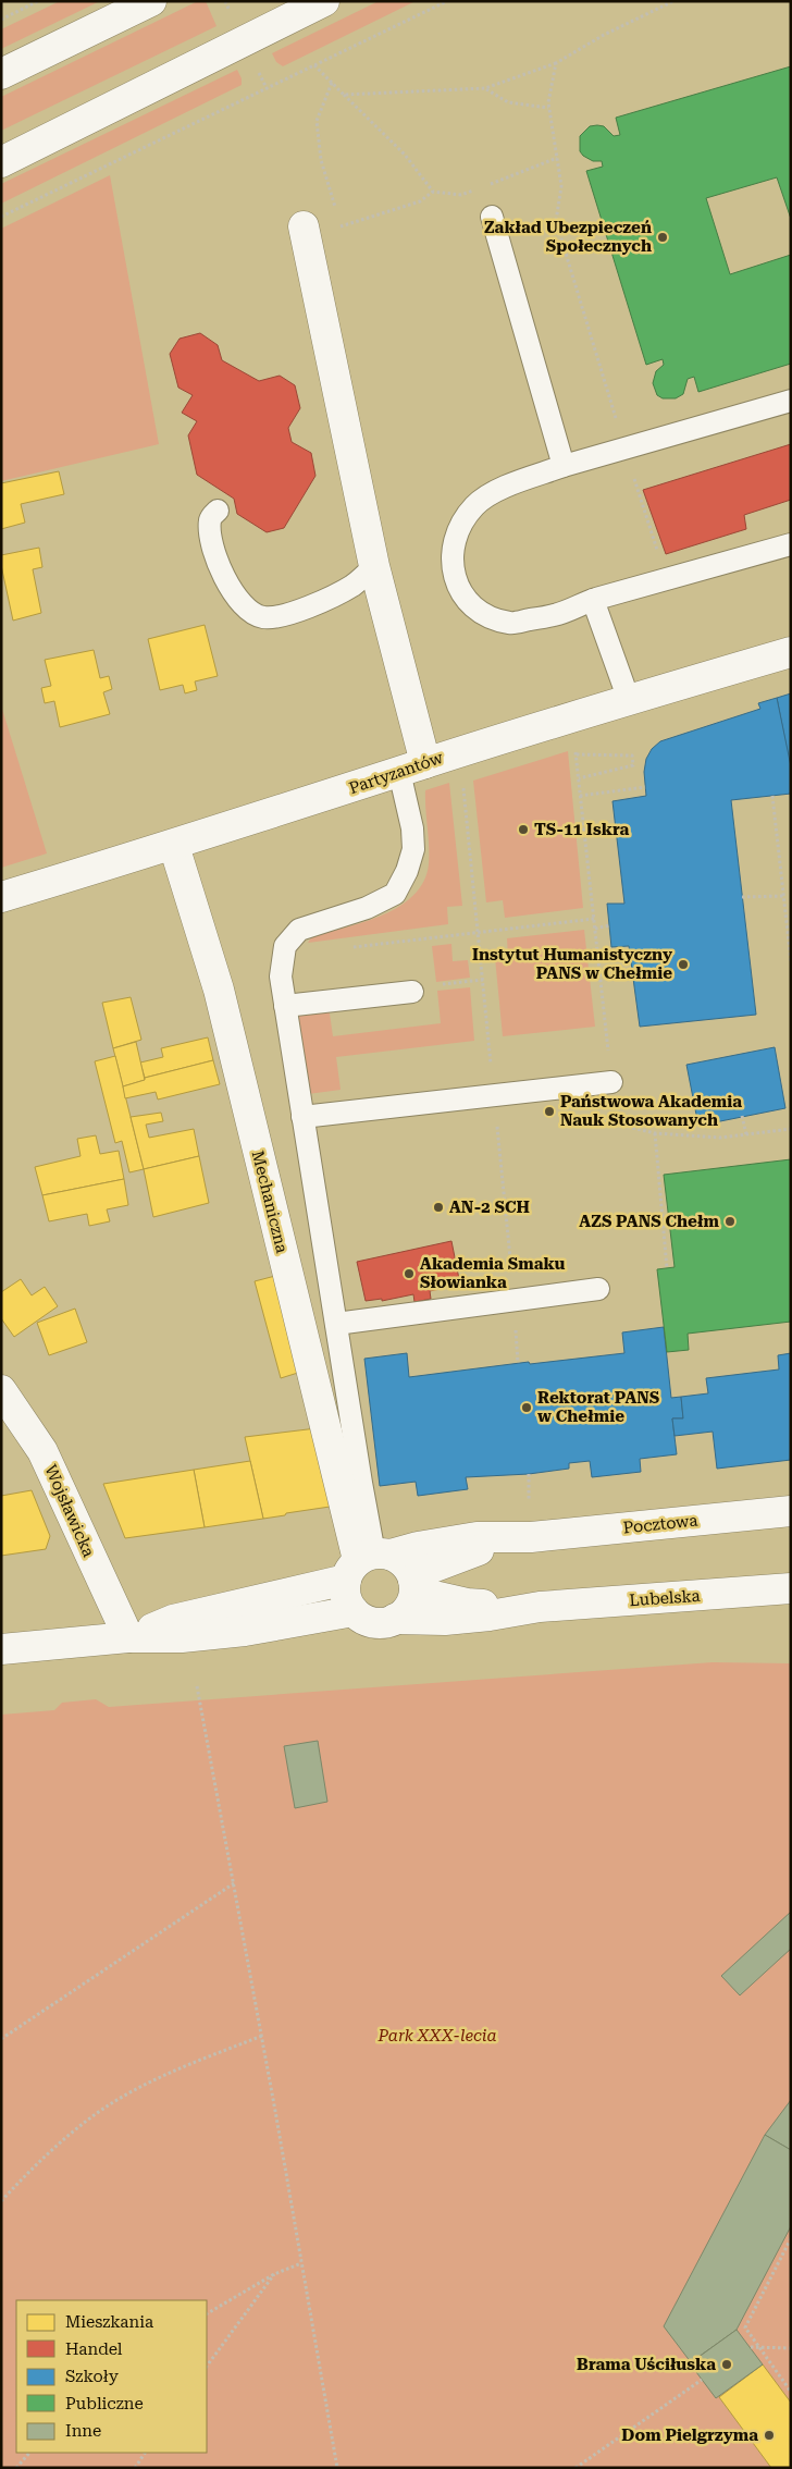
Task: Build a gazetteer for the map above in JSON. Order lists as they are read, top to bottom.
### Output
{
  "streets": {
    "street": [
      "Partyzantów",
      "Mechaniczna",
      "Wojsławicka",
      "Pocztowa",
      "Lubelska"
    ]
  },
  "crossings": [
    ["Partyzantów", "Mechaniczna"]
  ],
  "parks": ["Park XXX-lecia"],
  "places": [
    "Zakład Ubezpieczeń Społecznych",
    "TS-11 Iskra",
    "Instytut Humanistyczny PANS w Chełmie",
    "Państwowa Akademia Nauk Stosowanych",
    "AN-2 SCH",
    "AZS PANS Chełm",
    "Akademia Smaku Słowianka",
    "Rektorat PANS w Chełmie",
    "Brama Uściłuska",
    "Dom Pielgrzyma"
  ],
  "legend": [
    "Mieszkania",
    "Handel",
    "Szkoły",
    "Publiczne",
    "Inne"
  ]
}
